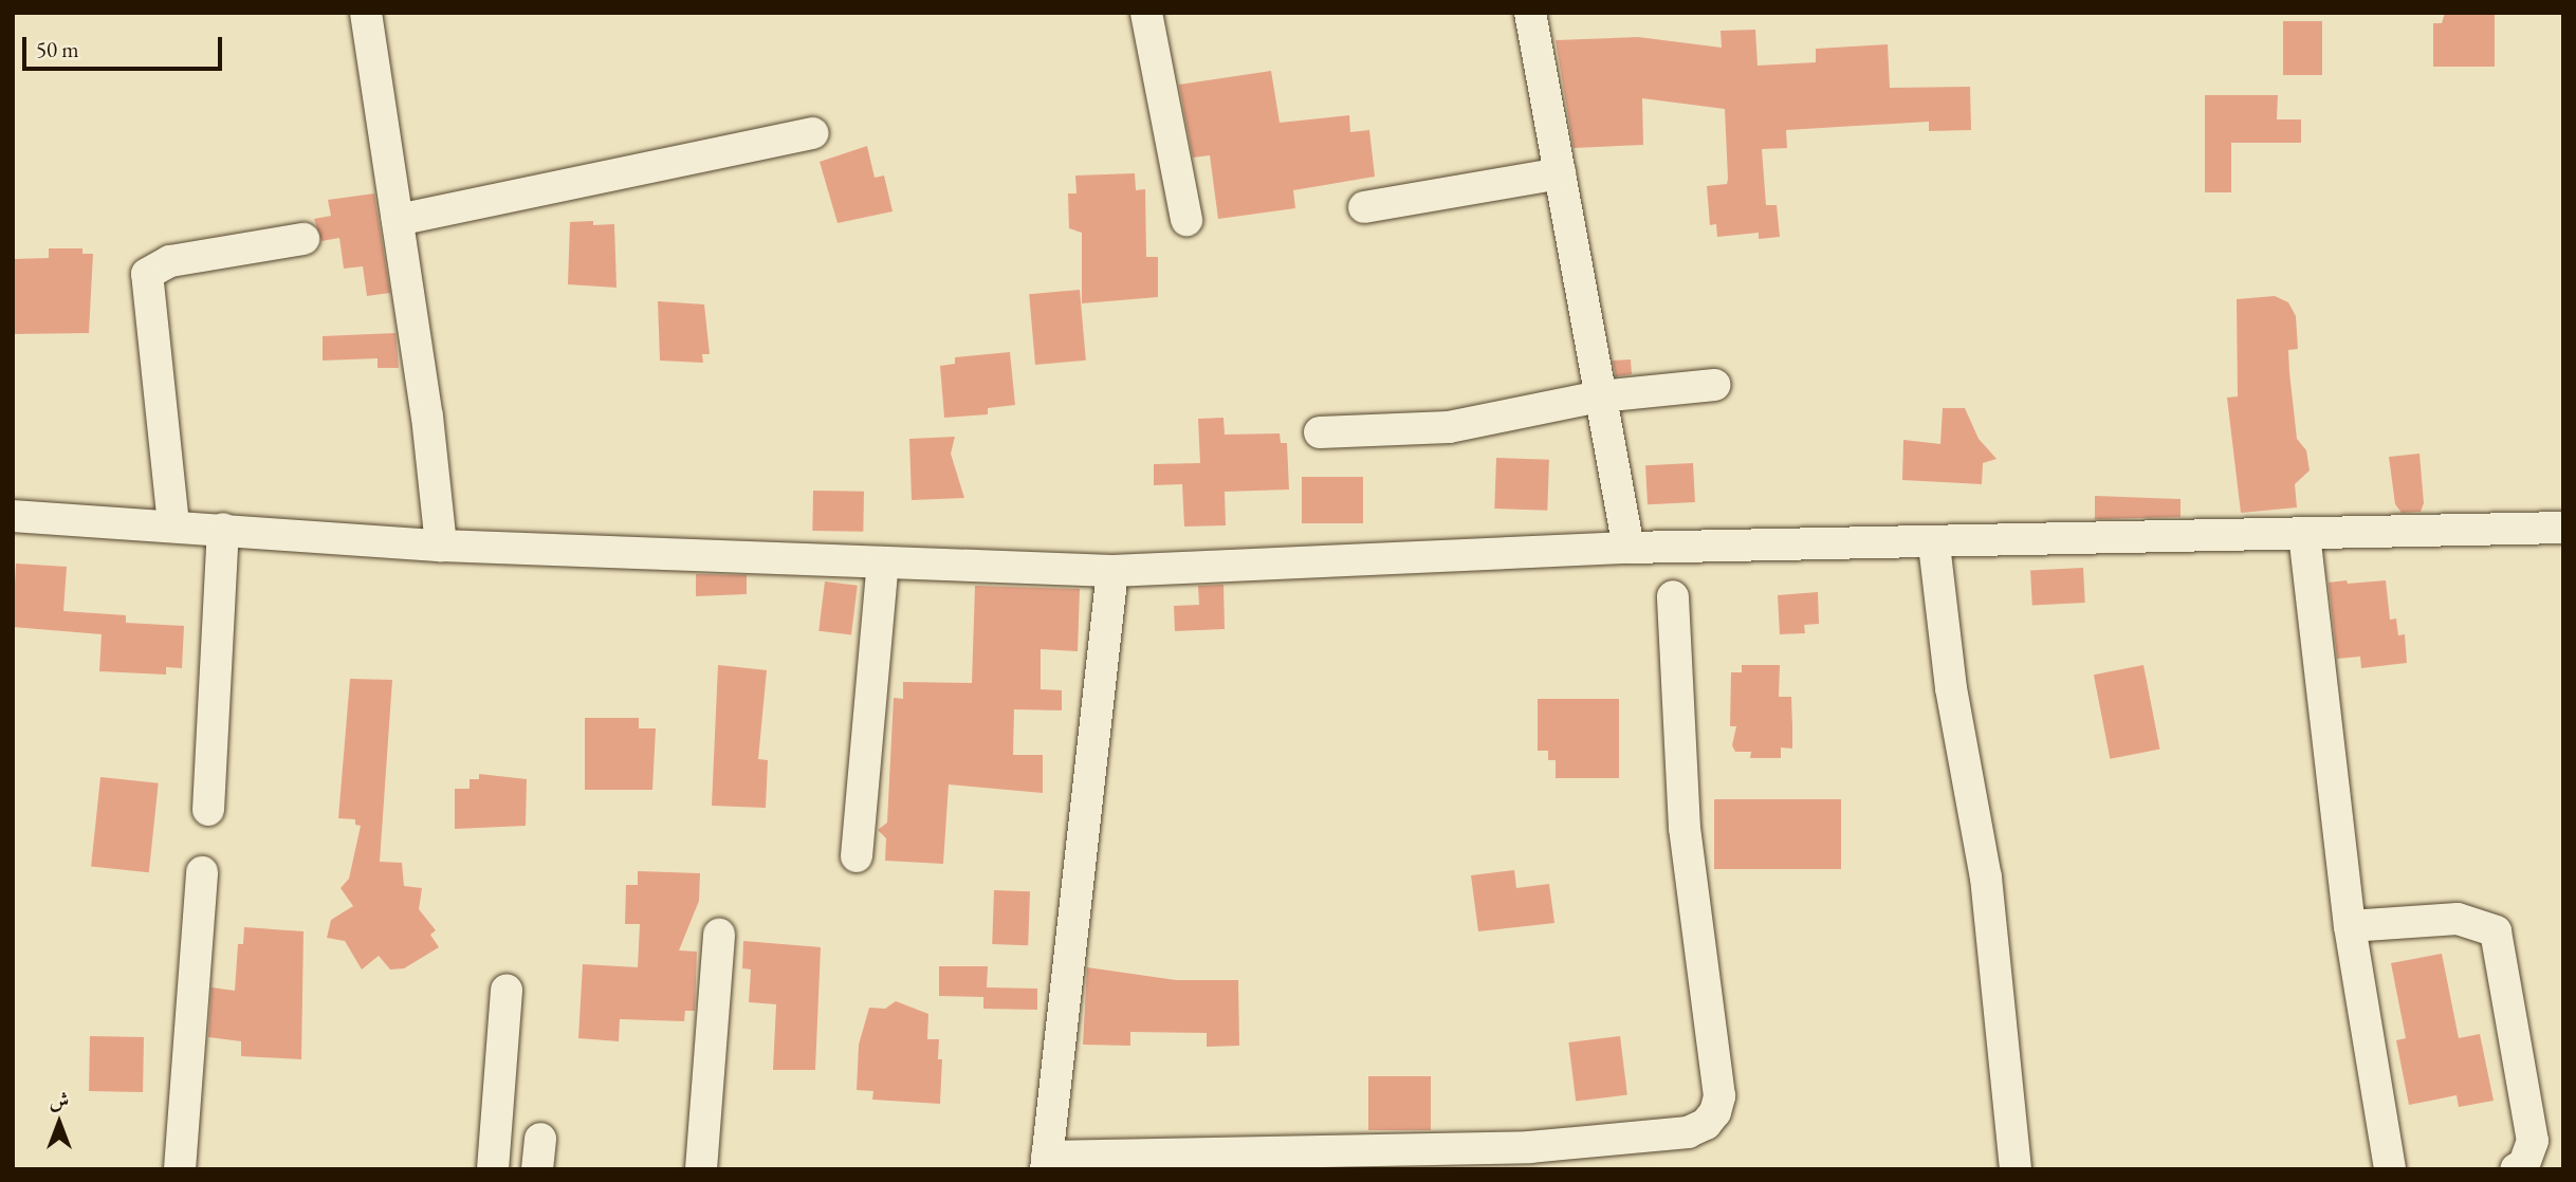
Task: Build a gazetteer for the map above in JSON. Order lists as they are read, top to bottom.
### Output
{
  "scale_bar": "50 m",
  "north": "top"
}
